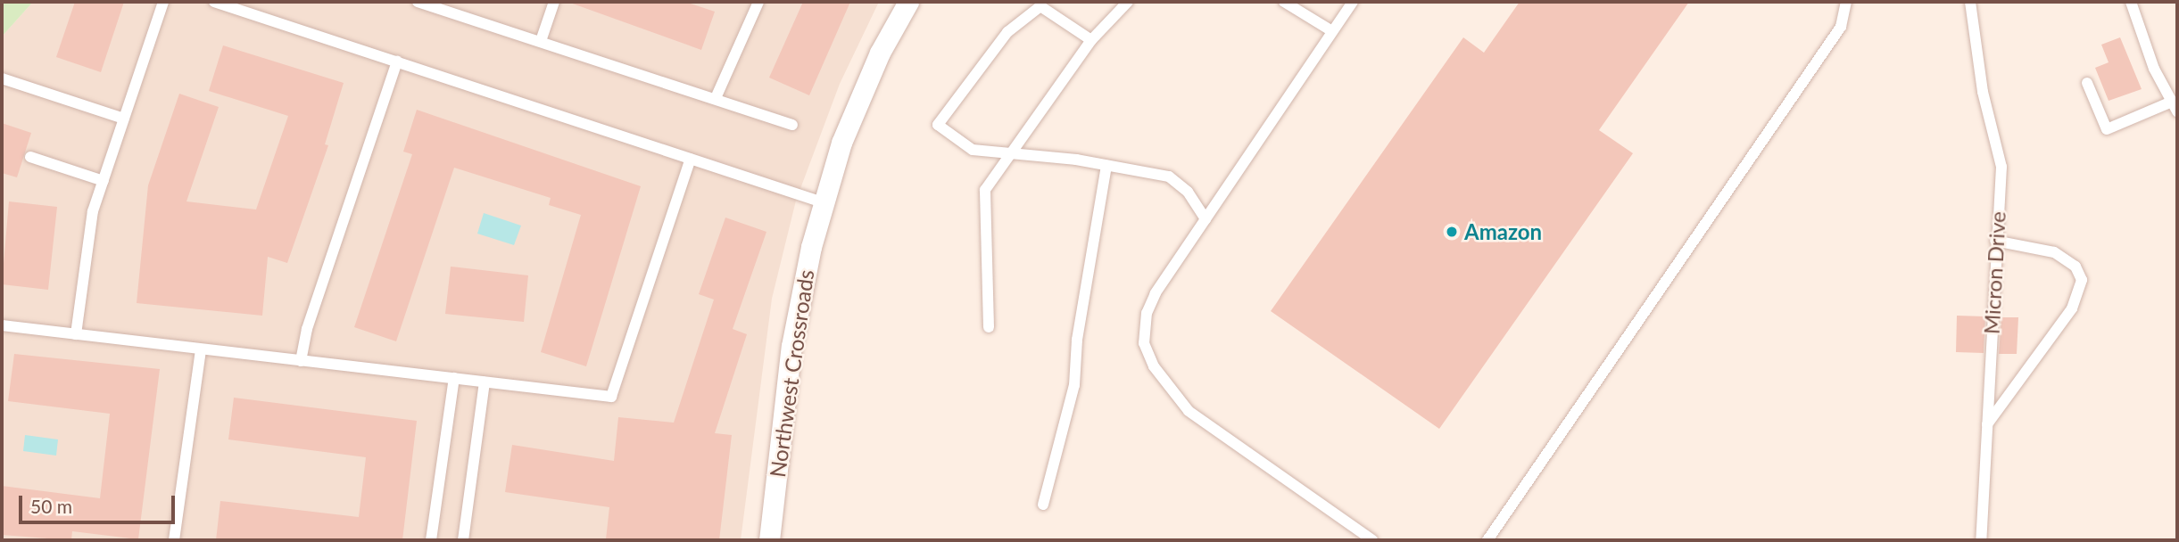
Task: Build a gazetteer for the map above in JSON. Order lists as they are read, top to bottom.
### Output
{
  "streets": {
    "street": ["Northwest Crossroads"],
    "lane": ["Micron Drive"]
  },
  "places": ["Amazon"],
  "scale_bar": "50 m"
}
